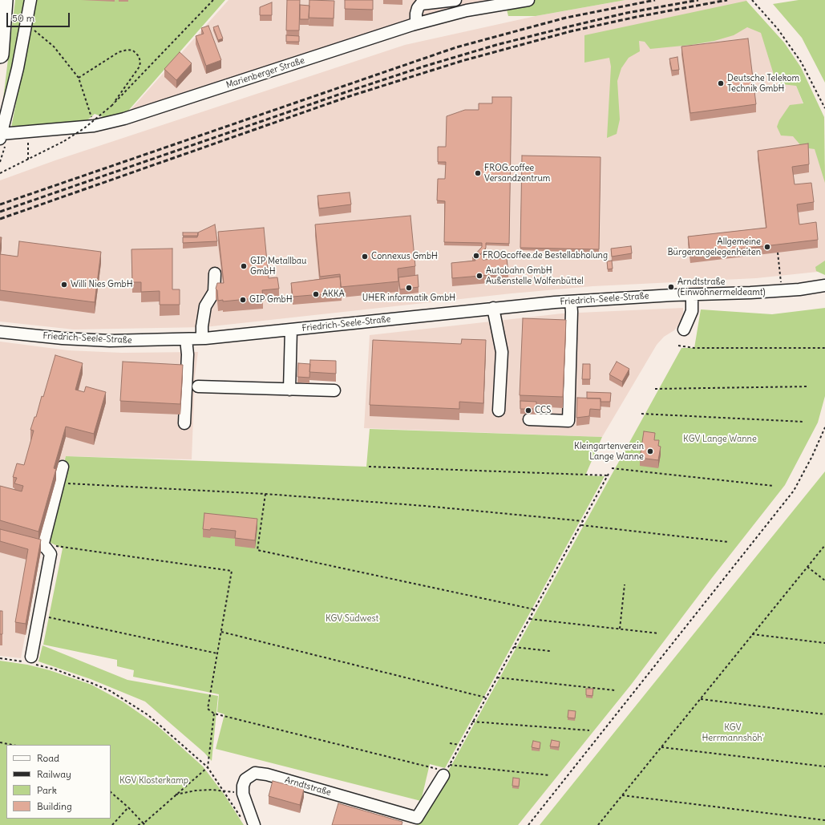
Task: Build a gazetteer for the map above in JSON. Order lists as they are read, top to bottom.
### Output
{
  "streets": {
    "street": ["Marienberger Straße", "Friedrich-Seele-Straße", "Arndtstraße"]
  },
  "parks": [
    "KGV Lange Wanne",
    "KGV Südwest",
    "KGV Herrmannshöh'",
    "KGV Klosterkamp"
  ],
  "places": [
    "Deutsche Telekom Technik GmbH",
    "FROG.coffee Versandzentrum",
    "Allgemeine Bürgerangelegenheiten",
    "FROGcoffee.de Bestellabholung",
    "Connexus GmbH",
    "GIP Metallbau GmbH",
    "Autobahn GmbH Außenstelle Wolfenbüttel",
    "Willi Nies GmbH",
    "Arndtstraße (Einwohnermeldeamt)",
    "UHER informatik GmbH",
    "AKKA",
    "GIP GmbH",
    "CCS",
    "Kleingartenverein Lange Wanne"
  ],
  "legend": [
    "Road",
    "Railway",
    "Park",
    "Building"
  ],
  "scale_bar": "50 m"
}
